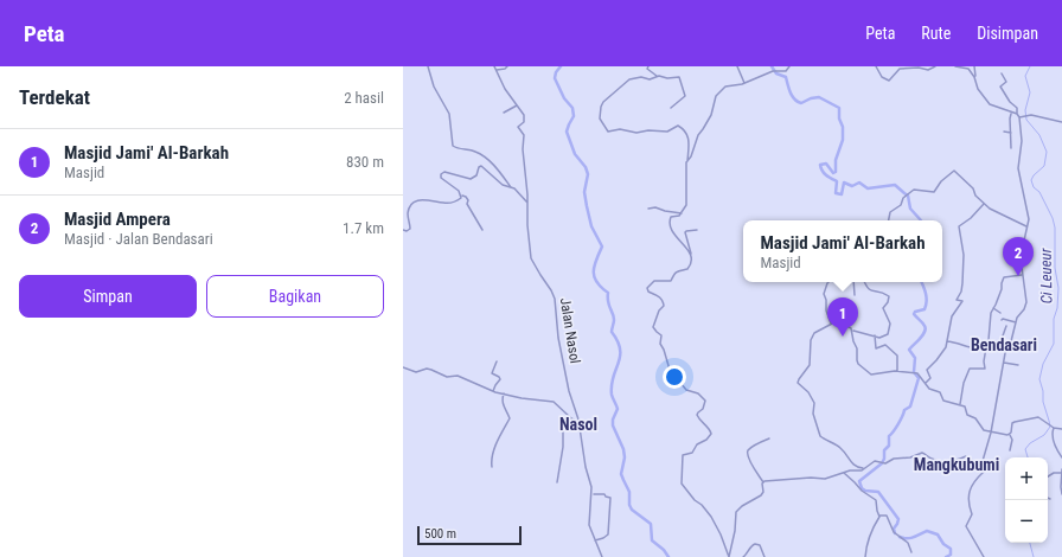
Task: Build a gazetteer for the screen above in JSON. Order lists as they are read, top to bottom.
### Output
{
  "streets": {
    "street": ["Jalan Nasol"]
  },
  "districts": ["Bendasari", "Nasol", "Mangkubumi"],
  "water": ["Ci Leueur"],
  "scale_bar": "500 m",
  "page": {
    "header": "Peta",
    "nav": ["Peta", "Rute", "Disimpan"],
    "heading": ["Terdekat", "2 hasil"],
    "list": [
      {
        "mark": "1",
        "name": "Masjid Jami' Al-Barkah",
        "note": "Masjid",
        "value": "830 m"
      },
      {
        "mark": "2",
        "name": "Masjid Ampera",
        "note": "Masjid · Jalan Bendasari",
        "value": "1.7 km"
      }
    ],
    "popup": ["Masjid Jami' Al-Barkah", "Masjid"],
    "pins": ["2", "1"],
    "buttons": ["Simpan", "Bagikan"],
    "map_buttons": ["+", "−"],
    "scale": "500 m"
  }
}
